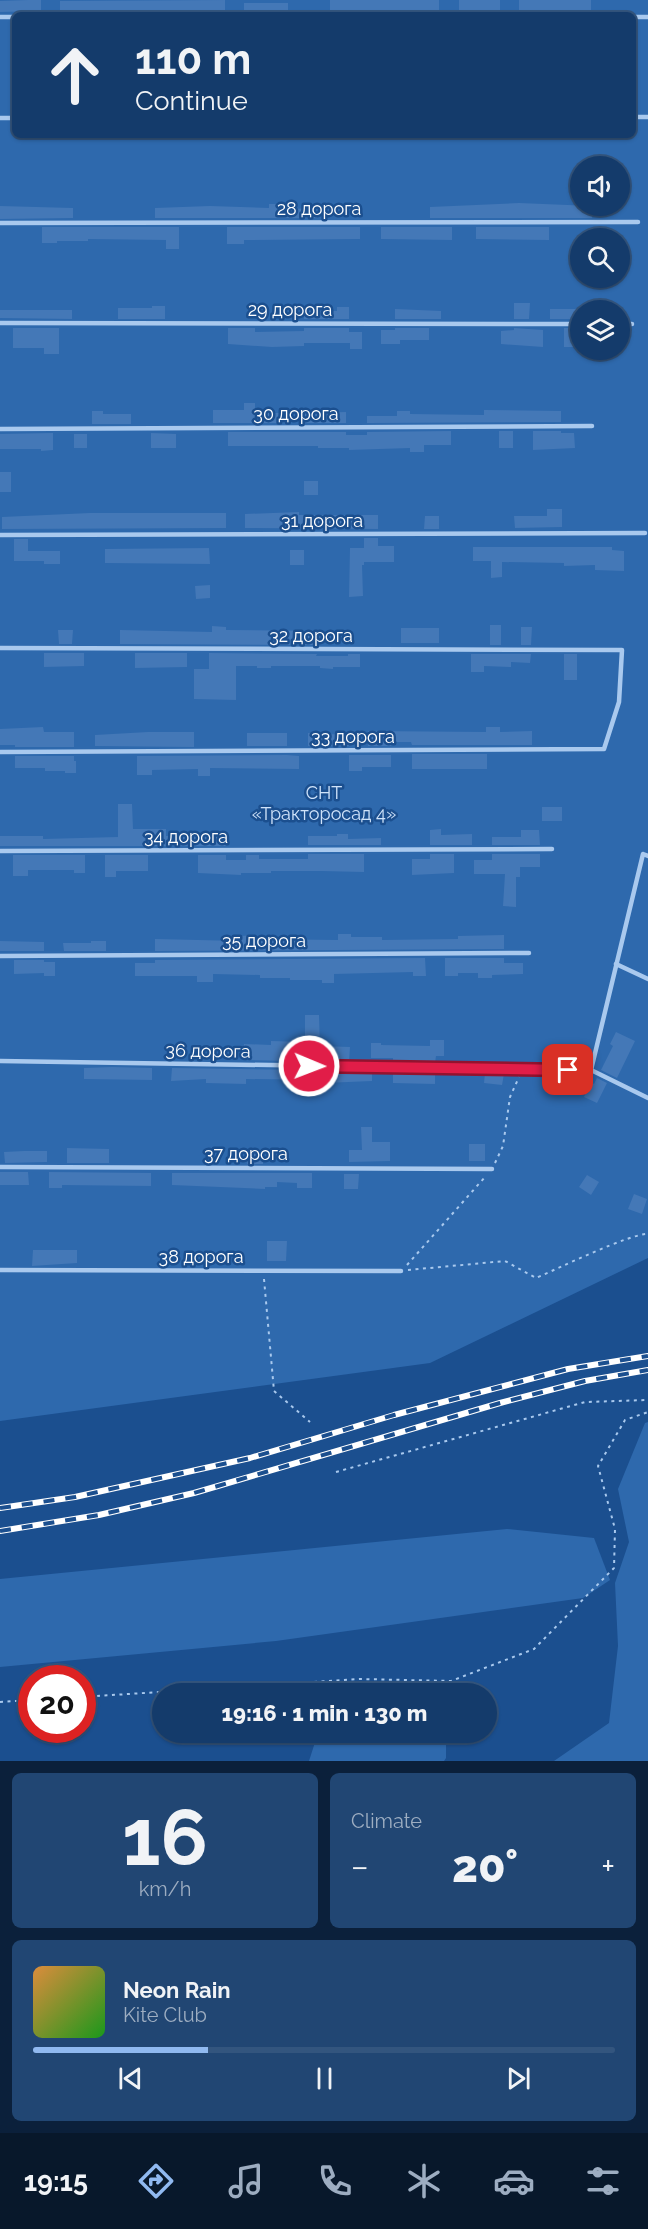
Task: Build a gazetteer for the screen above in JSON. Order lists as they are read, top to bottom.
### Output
{
  "streets": {
    "lane": [
      "28 дорога",
      "29 дорога",
      "30 дорога",
      "31 дорога",
      "32 дорога",
      "33 дорога",
      "34 дорога",
      "35 дорога",
      "36 дорога",
      "37 дорога",
      "38 дорога"
    ]
  },
  "crossings": [
    ["32 дорога", "33 дорога"]
  ],
  "parks": ["СНТ «Тракторосад 4»"],
  "page": {
    "turn": ["110 m", "Continue"],
    "limit": "20",
    "trip": "19:16 · 1 min · 130 m",
    "tile": [
      ["16", "km/h"],
      "Climate"
    ],
    "heat": ["−", "20°", "+"],
    "song": ["Neon Rain", "Kite Club"],
    "tabs": "19:15"
  }
}
